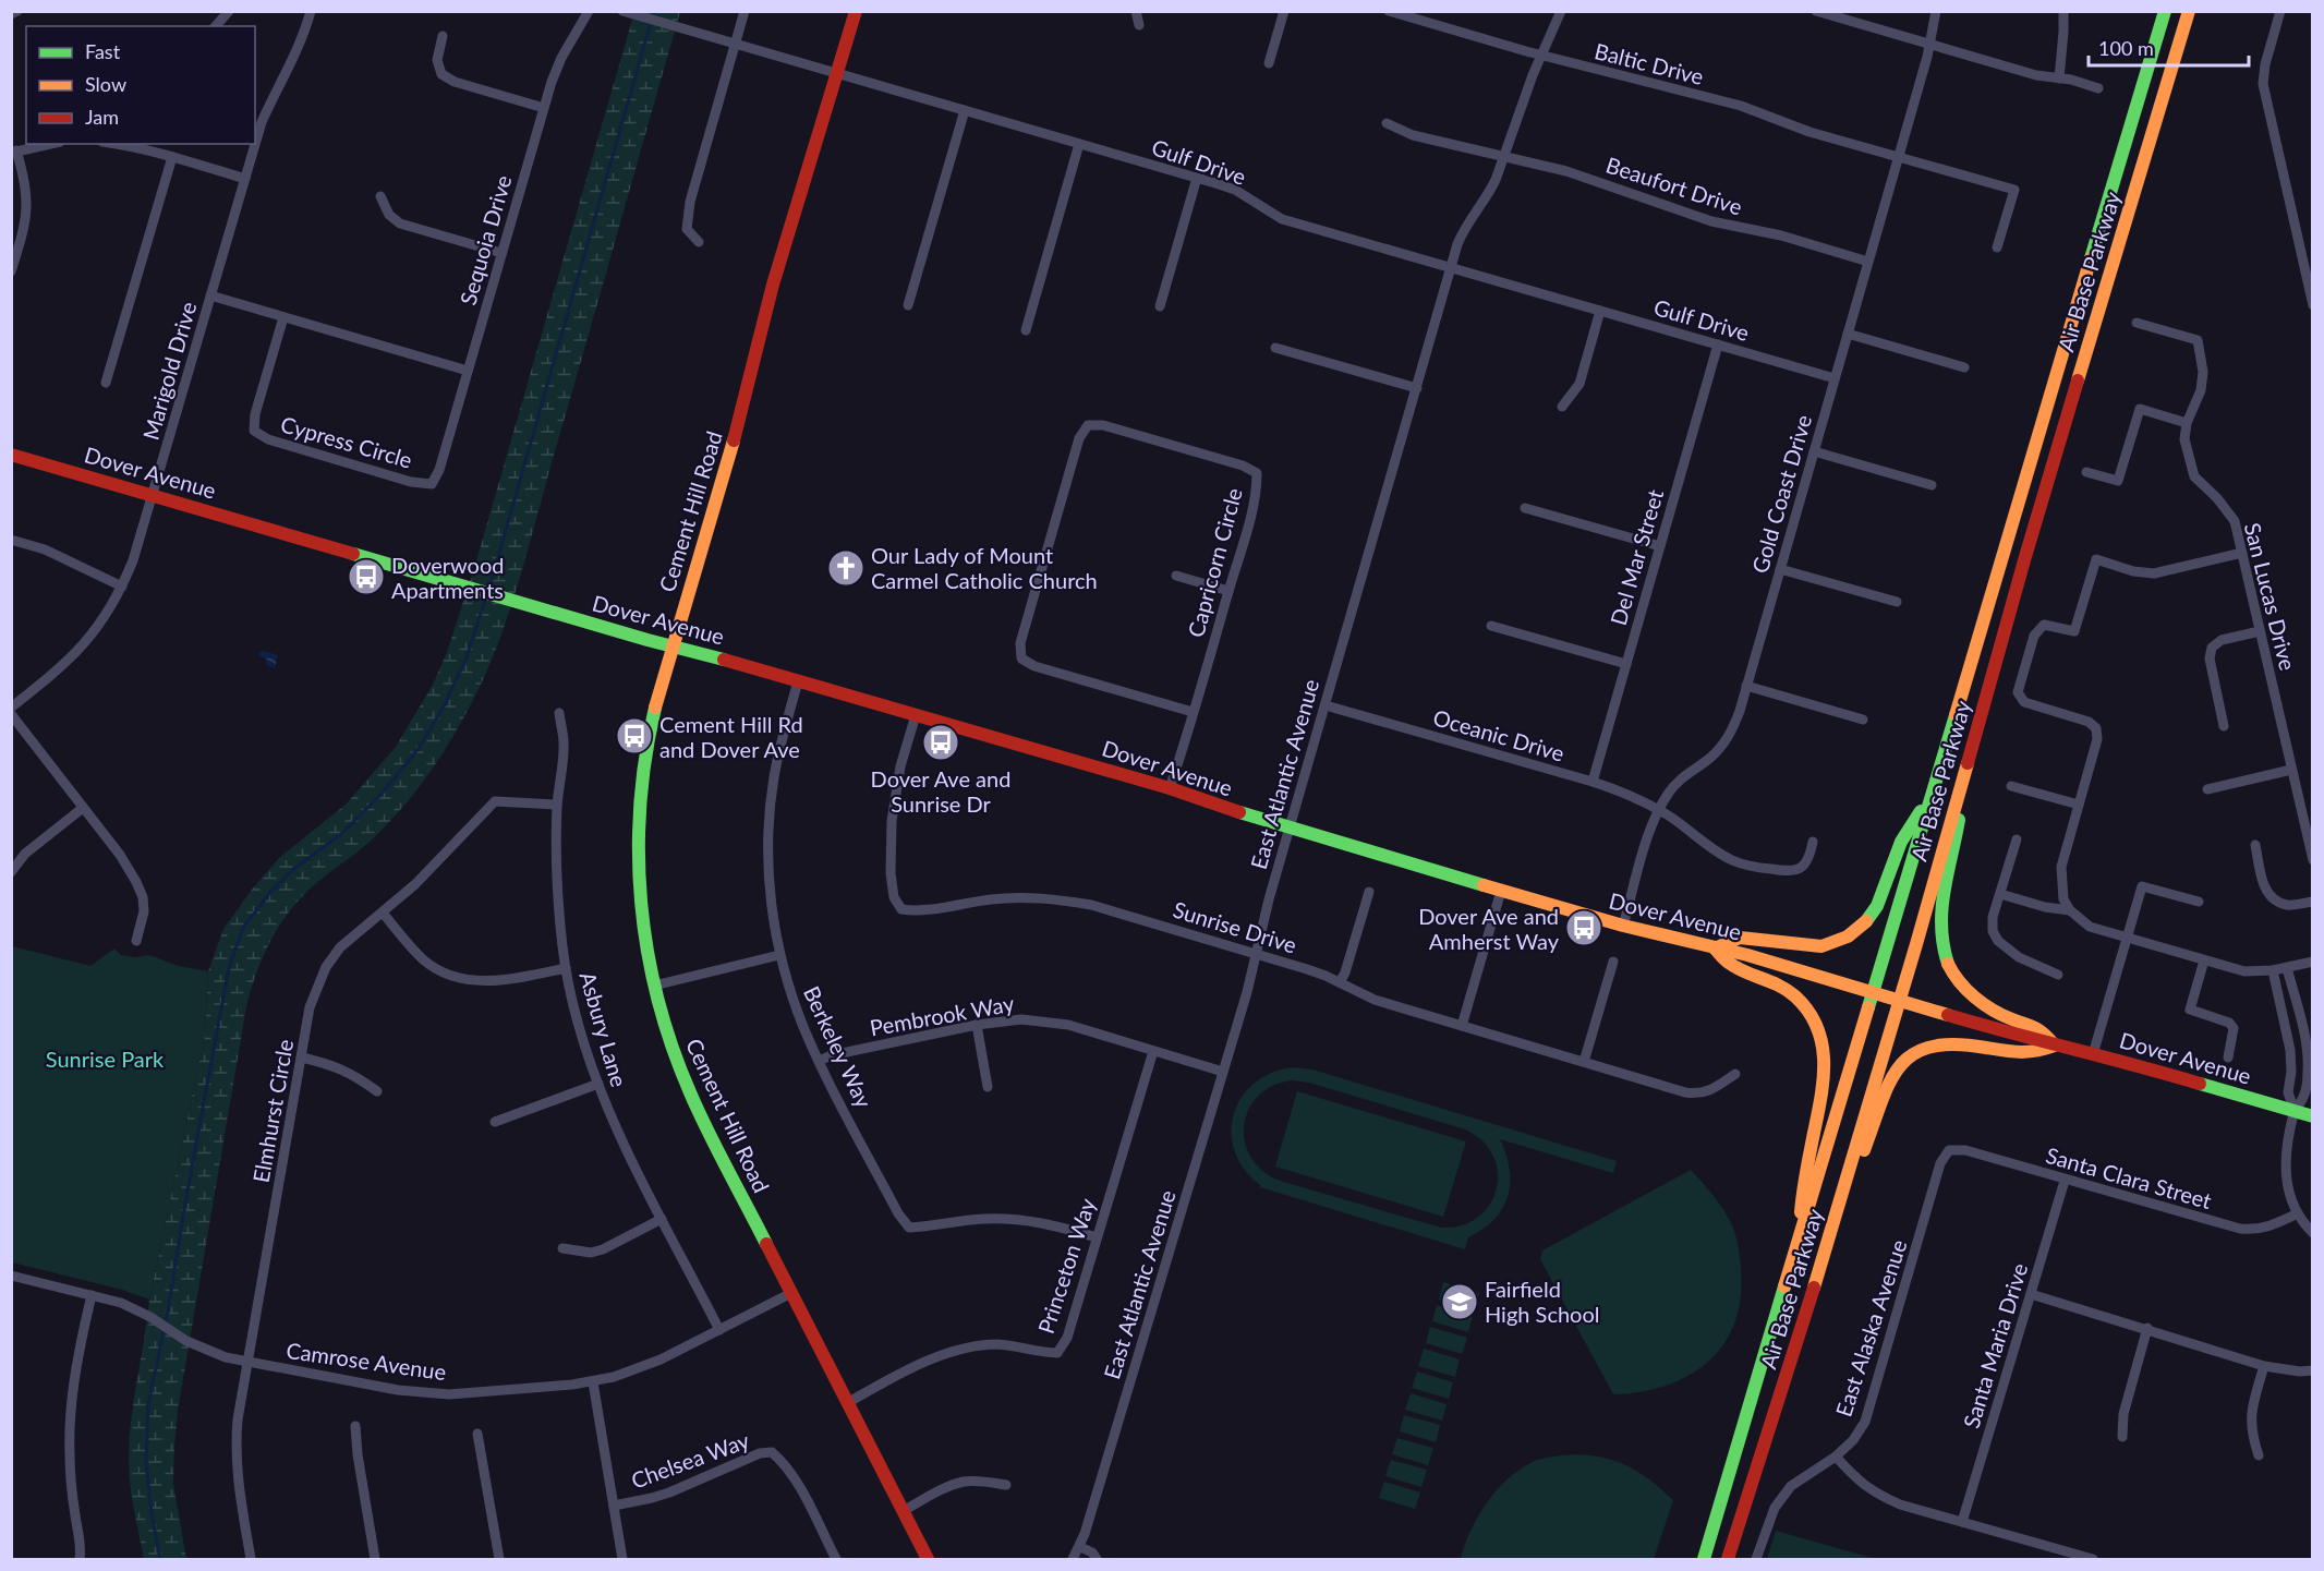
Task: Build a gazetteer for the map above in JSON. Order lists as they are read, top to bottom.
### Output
{
  "streets": {
    "main road": ["Air Base Parkway", "Dover Avenue", "Cement Hill Road"],
    "street": [
      "Baltic Drive",
      "Gulf Drive",
      "Beaufort Drive",
      "Sequoia Drive",
      "Marigold Drive",
      "Cypress Circle",
      "Gold Coast Drive",
      "Del Mar Street",
      "Capricorn Circle",
      "San Lucas Drive",
      "Oceanic Drive",
      "East Atlantic Avenue",
      "Sunrise Drive",
      "Pembrook Way",
      "Asbury Lane",
      "Berkeley Way",
      "Elmhurst Circle",
      "Santa Clara Street",
      "Princeton Way",
      "East Alaska Avenue",
      "Santa Maria Drive",
      "Camrose Avenue",
      "Chelsea Way"
    ]
  },
  "crossings": [
    ["Baltic Drive", "Gold Coast Drive"],
    ["Baltic Drive", "East Atlantic Avenue"],
    ["Gulf Drive", "Gold Coast Drive"],
    ["Gulf Drive", "Cement Hill Road"],
    ["Gulf Drive", "Del Mar Street"],
    ["Gulf Drive", "East Atlantic Avenue"],
    ["Beaufort Drive", "Gold Coast Drive"],
    ["Beaufort Drive", "East Atlantic Avenue"],
    ["Sequoia Drive", "Cypress Circle"],
    ["Air Base Parkway", "Dover Avenue"],
    ["Marigold Drive", "Dover Avenue"],
    ["Dover Avenue", "Gold Coast Drive"],
    ["Dover Avenue", "Cement Hill Road"],
    ["Dover Avenue", "Capricorn Circle"],
    ["Dover Avenue", "East Atlantic Avenue"],
    ["Dover Avenue", "Sunrise Drive"],
    ["Dover Avenue", "Berkeley Way"],
    ["Gold Coast Drive", "Oceanic Drive"],
    ["Cement Hill Road", "Princeton Way"],
    ["Cement Hill Road", "Camrose Avenue"],
    ["Del Mar Street", "Oceanic Drive"],
    ["Oceanic Drive", "East Atlantic Avenue"],
    ["East Atlantic Avenue", "Sunrise Drive"],
    ["East Atlantic Avenue", "Pembrook Way"],
    ["Pembrook Way", "Berkeley Way"],
    ["Pembrook Way", "Princeton Way"],
    ["Asbury Lane", "Elmhurst Circle"],
    ["Asbury Lane", "Camrose Avenue"],
    ["Berkeley Way", "Princeton Way"],
    ["Elmhurst Circle", "Camrose Avenue"],
    ["Santa Clara Street", "East Alaska Avenue"],
    ["Santa Clara Street", "Santa Maria Drive"]
  ],
  "parks": ["Sunrise Park"],
  "places": {
    "church": ["Our Lady of Mount Carmel Catholic Church"],
    "bus stop": [
      "Doverwood Apartments",
      "Cement Hill Rd and Dover Ave",
      "Dover Ave and Sunrise Dr",
      "Dover Ave and Amherst Way"
    ],
    "school or university": ["Fairfield High School"]
  },
  "legend": ["Fast", "Slow", "Jam"],
  "scale_bar": "100 m"
}
